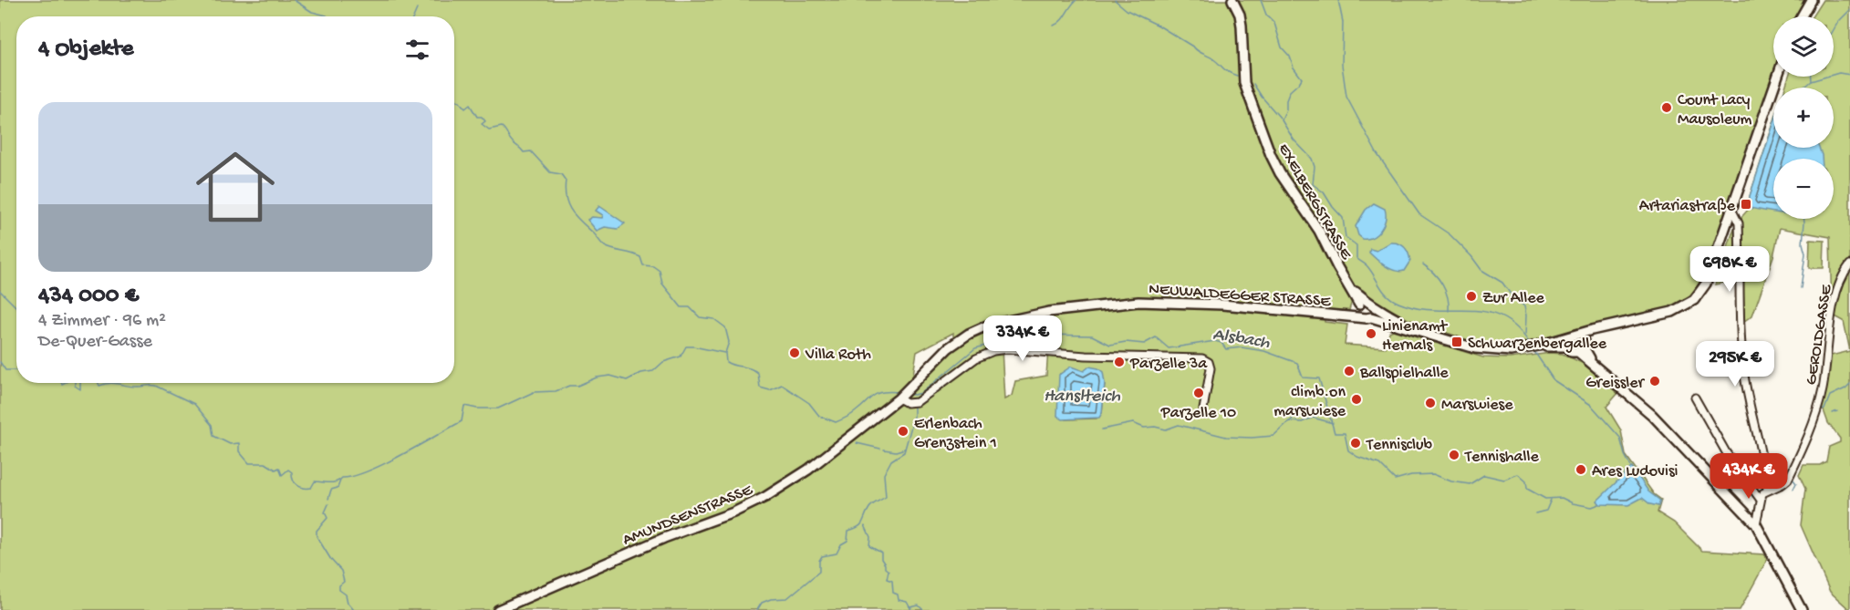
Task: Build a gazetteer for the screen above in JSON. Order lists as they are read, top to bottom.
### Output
{
  "streets": {
    "main road": ["EXELBERGSTRASSE", "NEUWALDEGGER STRASSE", "AMUNDSENSTRASSE"],
    "street": ["GEROLDGASSE"]
  },
  "crossings": [
    ["EXELBERGSTRASSE", "NEUWALDEGGER STRASSE"],
    ["NEUWALDEGGER STRASSE", "AMUNDSENSTRASSE"]
  ],
  "water": ["Alsbach", "Hanslteich"],
  "places": {
    "other": [
      "Count Lacy Mausoleum",
      "Zur Allee",
      "Linienamt Hernals",
      "Villa Roth",
      "Parzelle 3a",
      "Ballspielhalle",
      "Greissler",
      "Parzelle 10",
      "climb.on marswiese",
      "Marswiese",
      "Erlenbach Grenzstein 1",
      "Tennisclub",
      "Tennishalle",
      "Ares Ludovisi"
    ],
    "transit": ["Artariastraße", "Schwarzenbergallee"]
  },
  "page": {
    "map_buttons": ["+", "−"],
    "heading": "4 Objekte",
    "list": [
      {
        "name": "434 000 €",
        "note": "4 Zimmer · 96 m² · De-Quer-Gasse"
      }
    ],
    "price": [
      "698K €",
      "334K €",
      "295K €",
      "434K €"
    ]
  }
}
